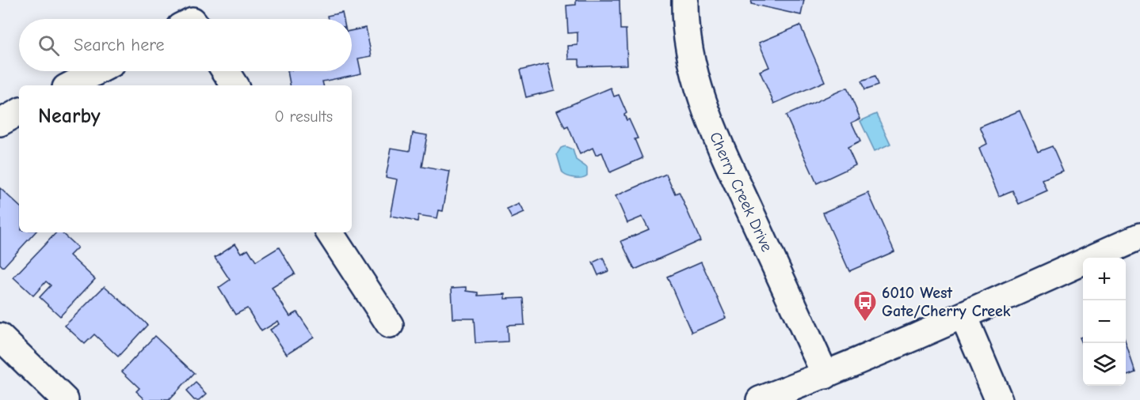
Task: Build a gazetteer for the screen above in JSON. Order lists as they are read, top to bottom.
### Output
{
  "streets": {
    "street": ["Cherry Creek Drive"]
  },
  "places": {
    "bus stop": ["6010 West Gate/Cherry Creek"]
  },
  "page": {
    "search": "Search here",
    "heading": ["Nearby", "0 results"],
    "map_buttons": ["+", "−"]
  }
}
